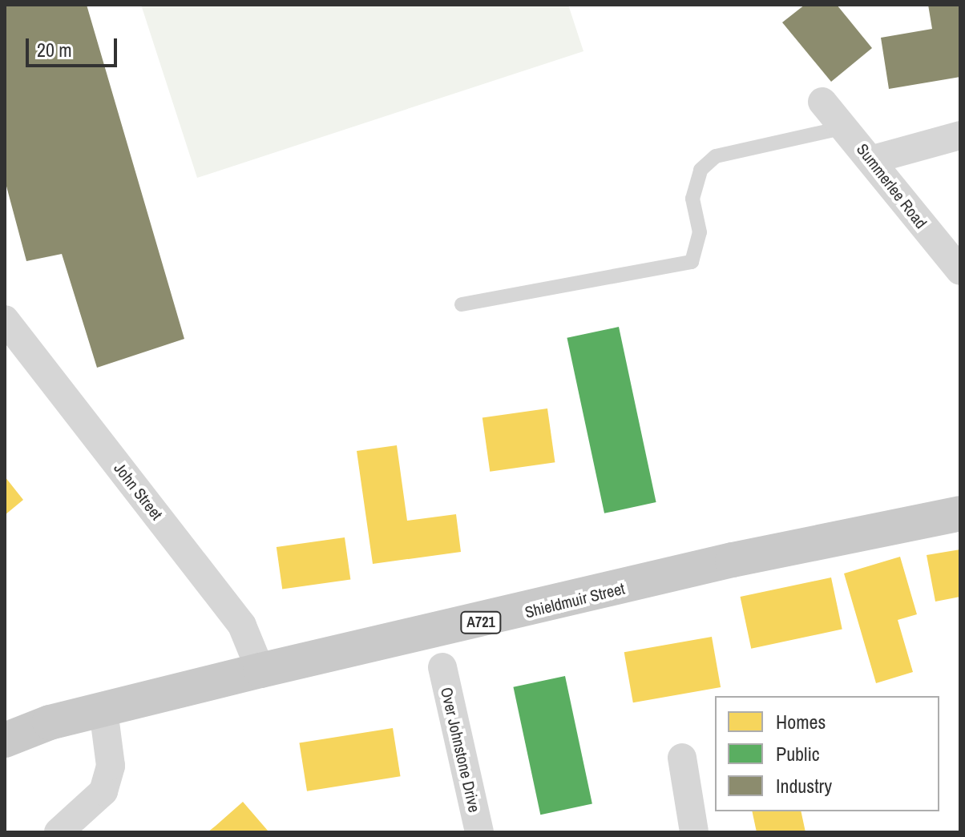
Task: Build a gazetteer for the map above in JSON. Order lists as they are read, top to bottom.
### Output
{
  "streets": {
    "main road": ["Shieldmuir Street", "A721"],
    "street": ["Summerlee Road", "John Street", "Over Johnstone Drive"]
  },
  "crossings": [
    ["John Street", "Shieldmuir Street"]
  ],
  "legend": ["Homes", "Public", "Industry"],
  "scale_bar": "20 m"
}
